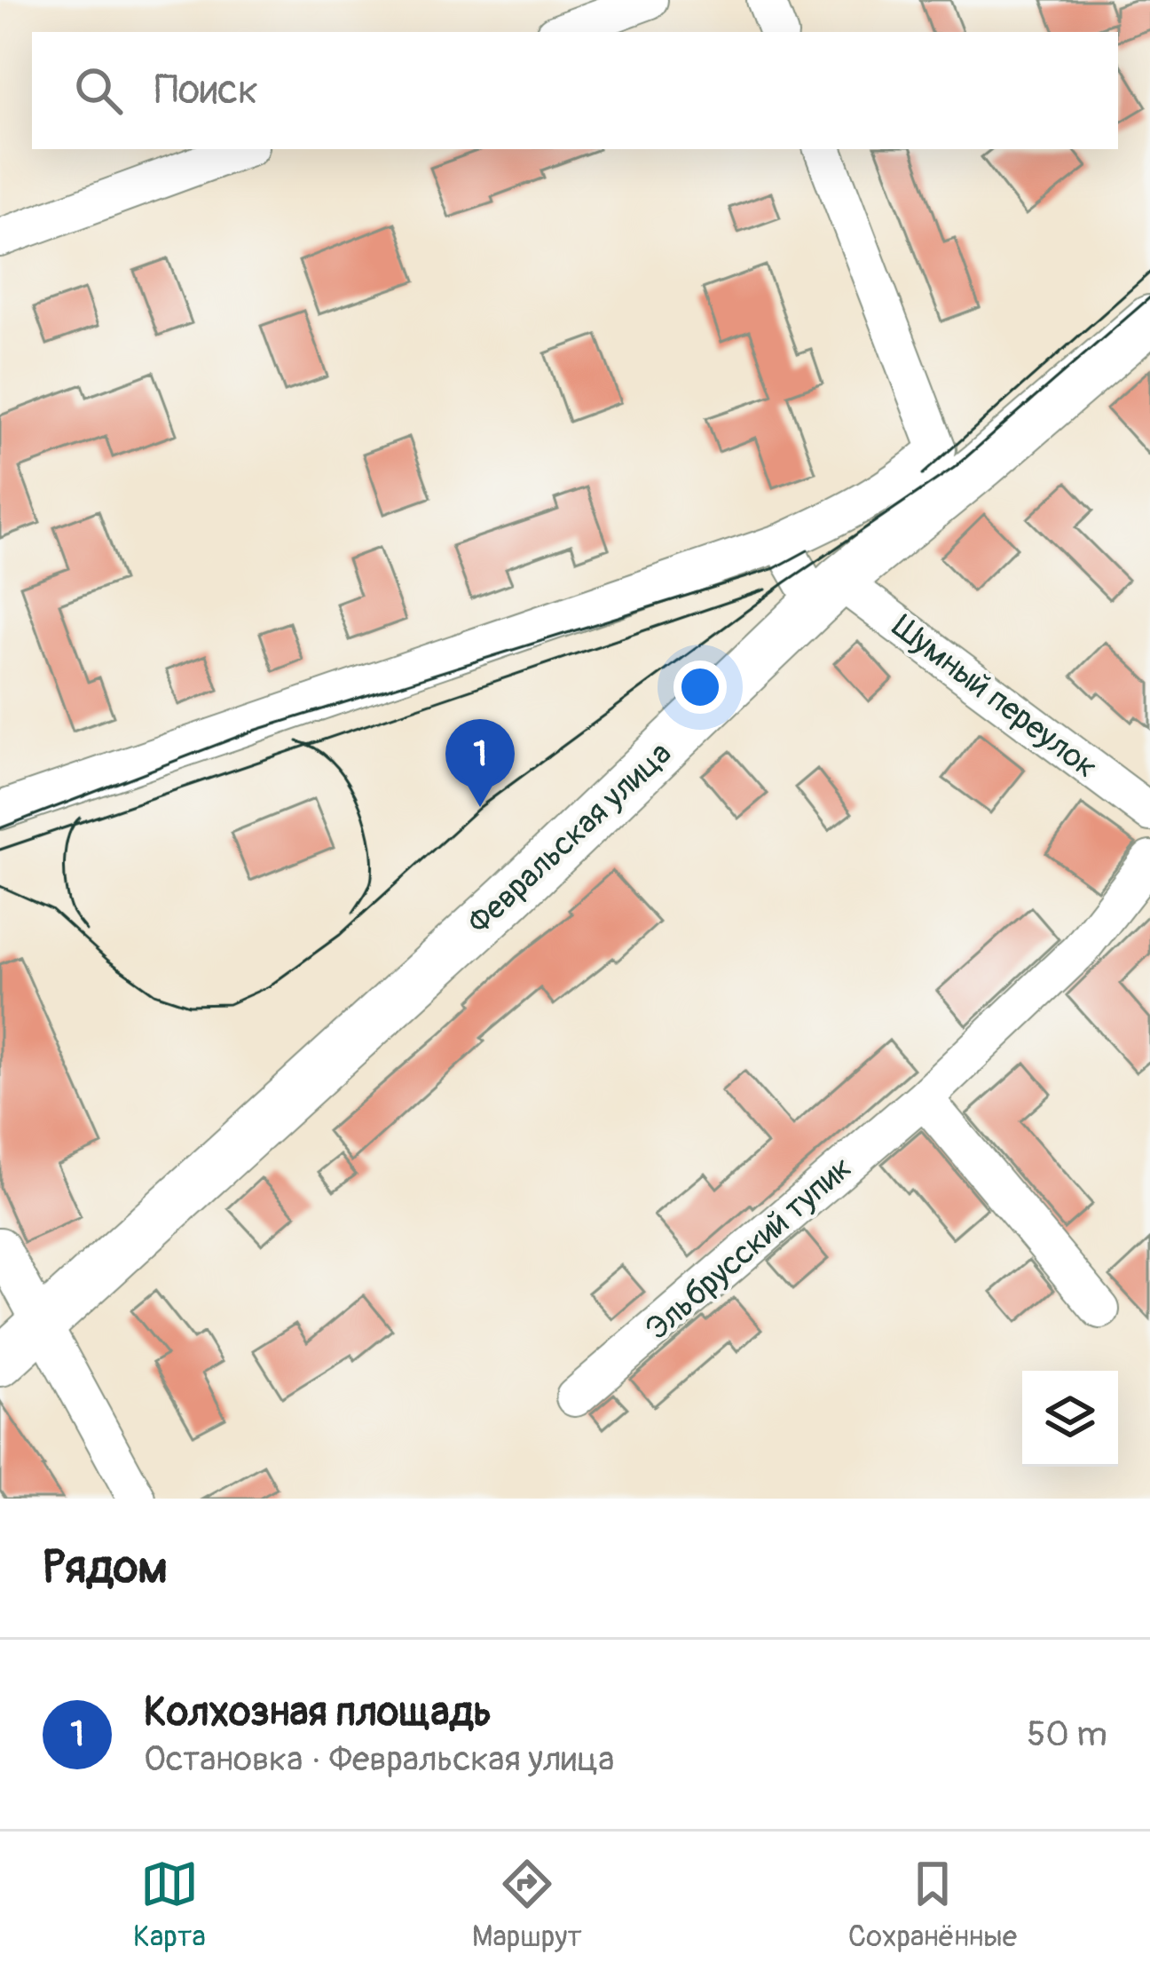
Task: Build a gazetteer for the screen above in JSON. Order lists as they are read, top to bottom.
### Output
{
  "streets": {
    "street": ["Шумный переулок", "Февральская улица", "Эльбрусский тупик"]
  },
  "crossings": [
    ["Шумный переулок", "Февральская улица"]
  ],
  "page": {
    "search": "Поиск",
    "pins": "1",
    "heading": "Рядом",
    "list": [
      {
        "mark": "1",
        "name": "Колхозная площадь",
        "note": "Остановка · Февральская улица",
        "value": "50 m"
      }
    ],
    "nav": ["Карта", "Маршрут", "Сохранённые"]
  }
}
